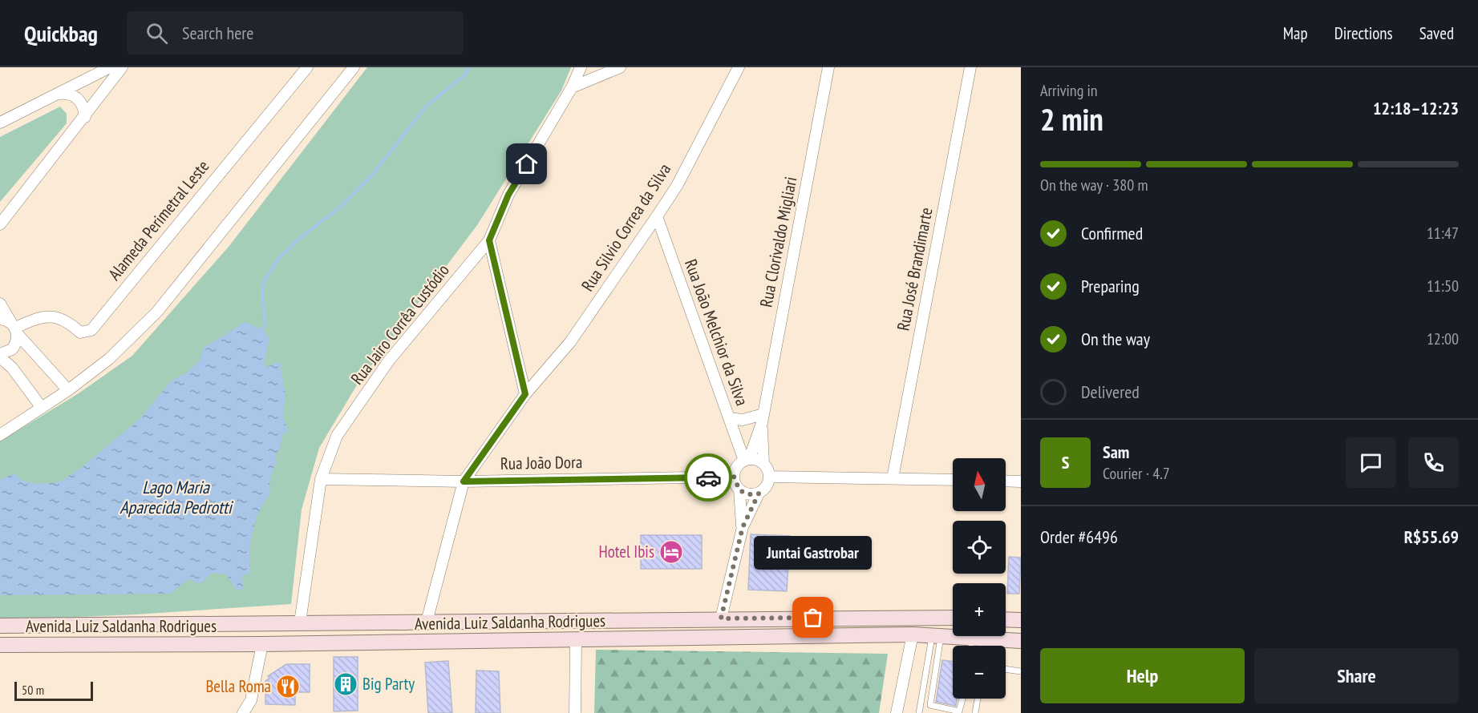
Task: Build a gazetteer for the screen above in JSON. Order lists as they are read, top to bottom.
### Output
{
  "streets": {
    "main road": ["Avenida Luiz Saldanha Rodrigues"],
    "street": [
      "Alameda Perimetral Leste",
      "Rua Silvio Correa da Silva",
      "Rua Clorivaldo Migliari",
      "Rua José Brandimarte",
      "Rua Jairo Corrêa Custódio",
      "Rua João Melchior da Silva",
      "Rua João Dora"
    ]
  },
  "crossings": [
    ["Rua Silvio Correa da Silva", "Rua João Melchior da Silva"],
    ["Rua Silvio Correa da Silva", "Rua João Dora"],
    ["Rua Clorivaldo Migliari", "Rua João Melchior da Silva"],
    ["Rua Clorivaldo Migliari", "Rua João Dora"],
    ["Rua Jairo Corrêa Custódio", "Rua João Dora"],
    ["Rua João Melchior da Silva", "Rua João Dora"]
  ],
  "water": ["Lago Maria Aparecida Pedrotti"],
  "places": {
    "hotel": ["Hotel Ibis"],
    "other": ["Juntai Gastrobar"],
    "building": ["Big Party"],
    "restaurant": ["Bella Roma"]
  },
  "scale_bar": "50 m",
  "north": "top",
  "page": {
    "header": "Quickbag",
    "search": "Search here",
    "nav": ["Map", "Directions", "Saved"],
    "heading": ["2 min", "Arriving in", "12:18–12:23"],
    "panel": [
      "Sam",
      "Courier · 4.7",
      "Order #6496",
      "R$55.69"
    ],
    "bar": "On the way · 380 m",
    "list": [
      ["Confirmed", "11:47"],
      ["Preparing", "11:50"],
      ["On the way", "12:00"],
      "Delivered"
    ],
    "round": "S",
    "map_buttons": ["+", "−"],
    "bubble": "Juntai Gastrobar",
    "buttons": ["Help", "Share"],
    "scale": "50 m"
  }
}
